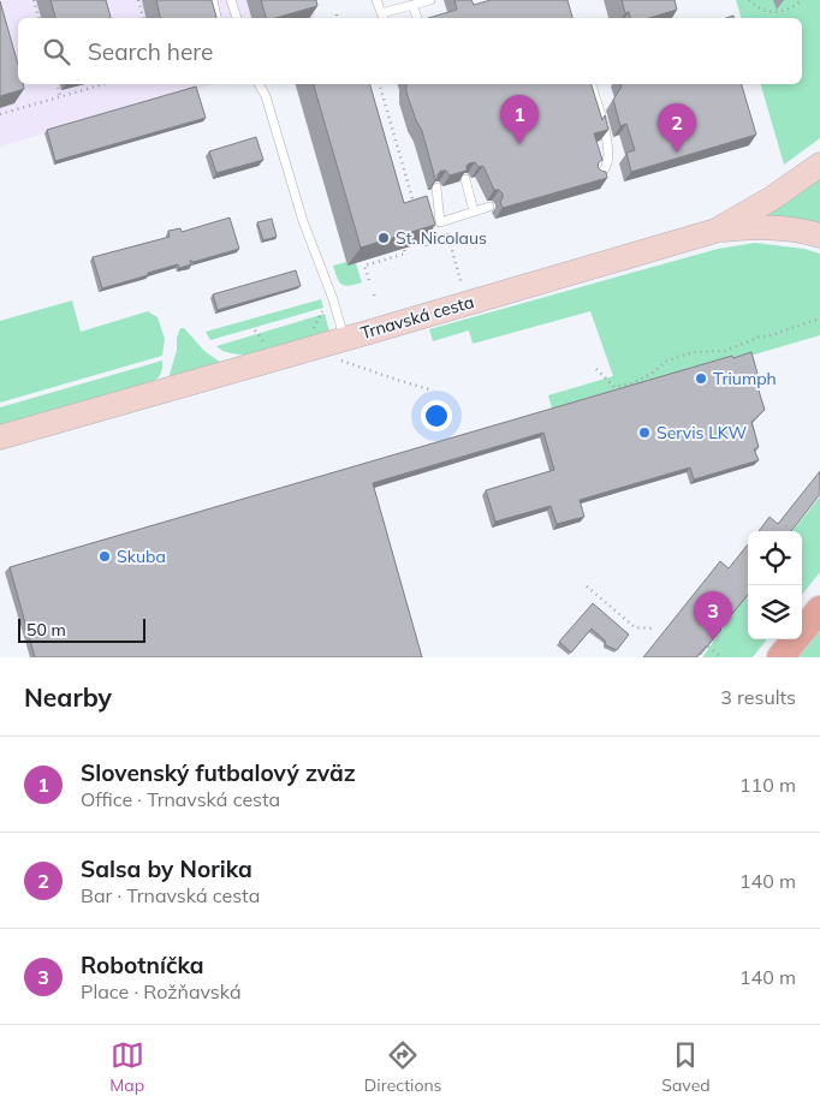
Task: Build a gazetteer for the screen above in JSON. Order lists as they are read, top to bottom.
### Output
{
  "streets": {
    "main road": ["Trnavská cesta"]
  },
  "places": [
    "St. Nicolaus",
    "Triumph",
    "Servis LKW",
    "Skuba"
  ],
  "scale_bar": "50 m",
  "page": {
    "search": "Search here",
    "pins": ["1", "2", "3"],
    "scale": "50 m",
    "heading": ["Nearby", "3 results"],
    "list": [
      {
        "mark": "1",
        "name": "Slovenský futbalový zväz",
        "note": "Office · Trnavská cesta",
        "value": "110 m"
      },
      {
        "mark": "2",
        "name": "Salsa by Norika",
        "note": "Bar · Trnavská cesta",
        "value": "140 m"
      },
      {
        "mark": "3",
        "name": "Robotníčka",
        "note": "Place · Rožňavská",
        "value": "140 m"
      }
    ],
    "nav": ["Map", "Directions", "Saved"]
  }
}
